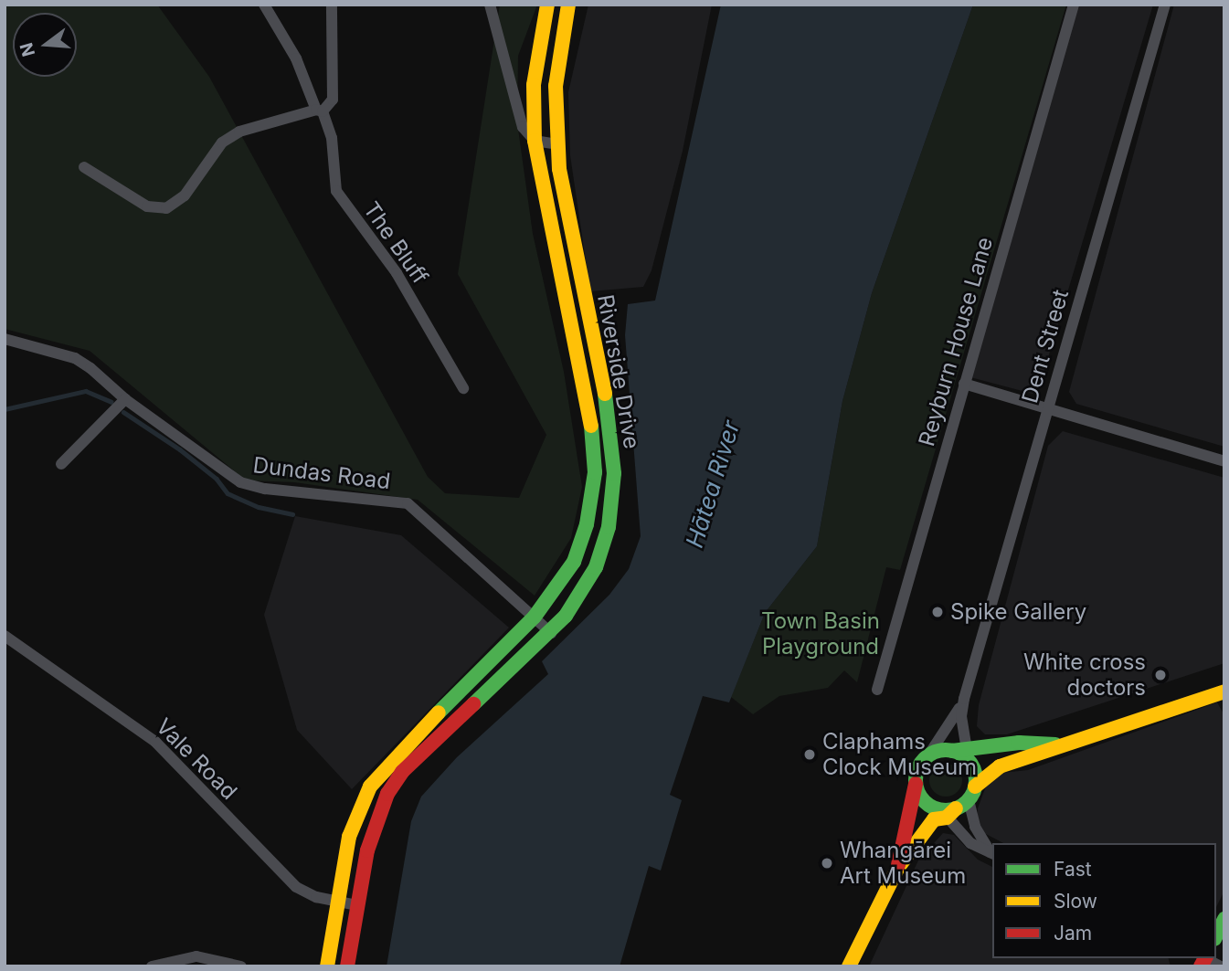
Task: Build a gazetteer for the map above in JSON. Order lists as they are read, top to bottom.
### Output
{
  "streets": {
    "main road": ["Riverside Drive"],
    "street": [
      "The Bluff",
      "Reyburn House Lane",
      "Dent Street",
      "Dundas Road",
      "Vale Road"
    ]
  },
  "crossings": [
    ["Riverside Drive", "Dundas Road"],
    ["Riverside Drive", "Vale Road"]
  ],
  "water": ["Hātea River"],
  "parks": ["Town Basin Playground"],
  "places": [
    "Spike Gallery",
    "White cross doctors",
    "Claphams Clock Museum",
    "Whangārei Art Museum"
  ],
  "legend": ["Fast", "Slow", "Jam"],
  "north": "left"
}
